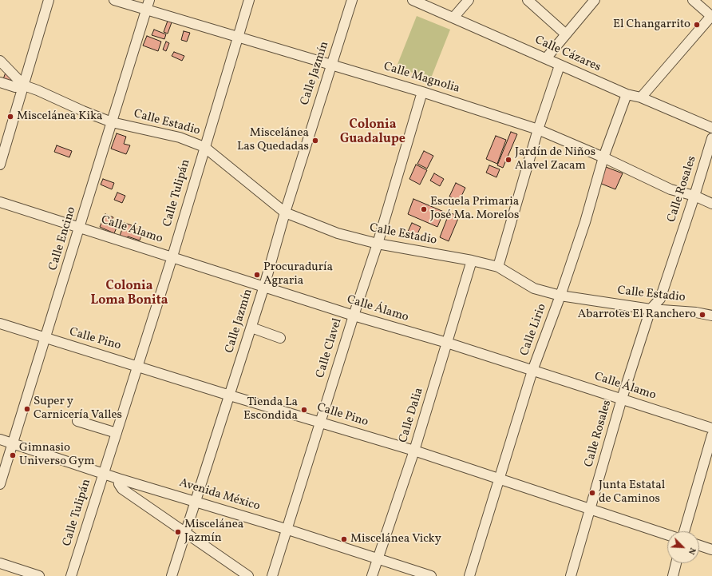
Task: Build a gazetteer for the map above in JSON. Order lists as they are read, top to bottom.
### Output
{
  "streets": {
    "street": [
      "Calle Cázares",
      "Calle Jazmín",
      "Calle Magnolia",
      "Calle Estadio",
      "Calle Rosales",
      "Calle Tulipán",
      "Calle Álamo",
      "Calle Encino",
      "Calle Lirio",
      "Calle Pino",
      "Calle Clavel",
      "Calle Dalia",
      "Avenida México"
    ]
  },
  "crossings": [
    ["Calle Cázares", "Calle Lirio"],
    ["Calle Jazmín", "Calle Magnolia"],
    ["Calle Jazmín", "Calle Estadio"],
    ["Calle Jazmín", "Calle Álamo"],
    ["Calle Jazmín", "Calle Pino"],
    ["Calle Jazmín", "Avenida México"],
    ["Calle Magnolia", "Calle Rosales"],
    ["Calle Magnolia", "Calle Tulipán"],
    ["Calle Magnolia", "Calle Encino"],
    ["Calle Magnolia", "Calle Lirio"],
    ["Calle Magnolia", "Calle Clavel"],
    ["Calle Estadio", "Calle Rosales"],
    ["Calle Estadio", "Calle Tulipán"],
    ["Calle Estadio", "Calle Encino"],
    ["Calle Estadio", "Calle Lirio"],
    ["Calle Estadio", "Calle Clavel"],
    ["Calle Estadio", "Calle Dalia"],
    ["Calle Rosales", "Calle Álamo"],
    ["Calle Rosales", "Calle Pino"],
    ["Calle Tulipán", "Calle Álamo"],
    ["Calle Tulipán", "Calle Pino"],
    ["Calle Tulipán", "Avenida México"],
    ["Calle Álamo", "Calle Encino"],
    ["Calle Álamo", "Calle Lirio"],
    ["Calle Álamo", "Calle Clavel"],
    ["Calle Álamo", "Calle Dalia"],
    ["Calle Encino", "Calle Pino"],
    ["Calle Encino", "Avenida México"],
    ["Calle Lirio", "Calle Pino"],
    ["Calle Pino", "Calle Clavel"],
    ["Calle Pino", "Calle Dalia"],
    ["Calle Clavel", "Avenida México"],
    ["Calle Dalia", "Avenida México"]
  ],
  "districts": ["Colonia Guadalupe", "Colonia Loma Bonita"],
  "places": [
    "El Changarrito",
    "Miscelánea Kika",
    "Miscelánea Las Quedadas",
    "Jardín de Niños Alavel Zacam",
    "Escuela Primaria José Ma. Morelos",
    "Procuraduría Agraria",
    "Abarrotes El Ranchero",
    "Super y Carnicería Valles",
    "Tienda La Escondida",
    "Gimnasio Universo Gym",
    "Junta Estatal de Caminos",
    "Miscelánea Jazmín",
    "Miscelánea Vicky"
  ],
  "north": "bottom right"
}
